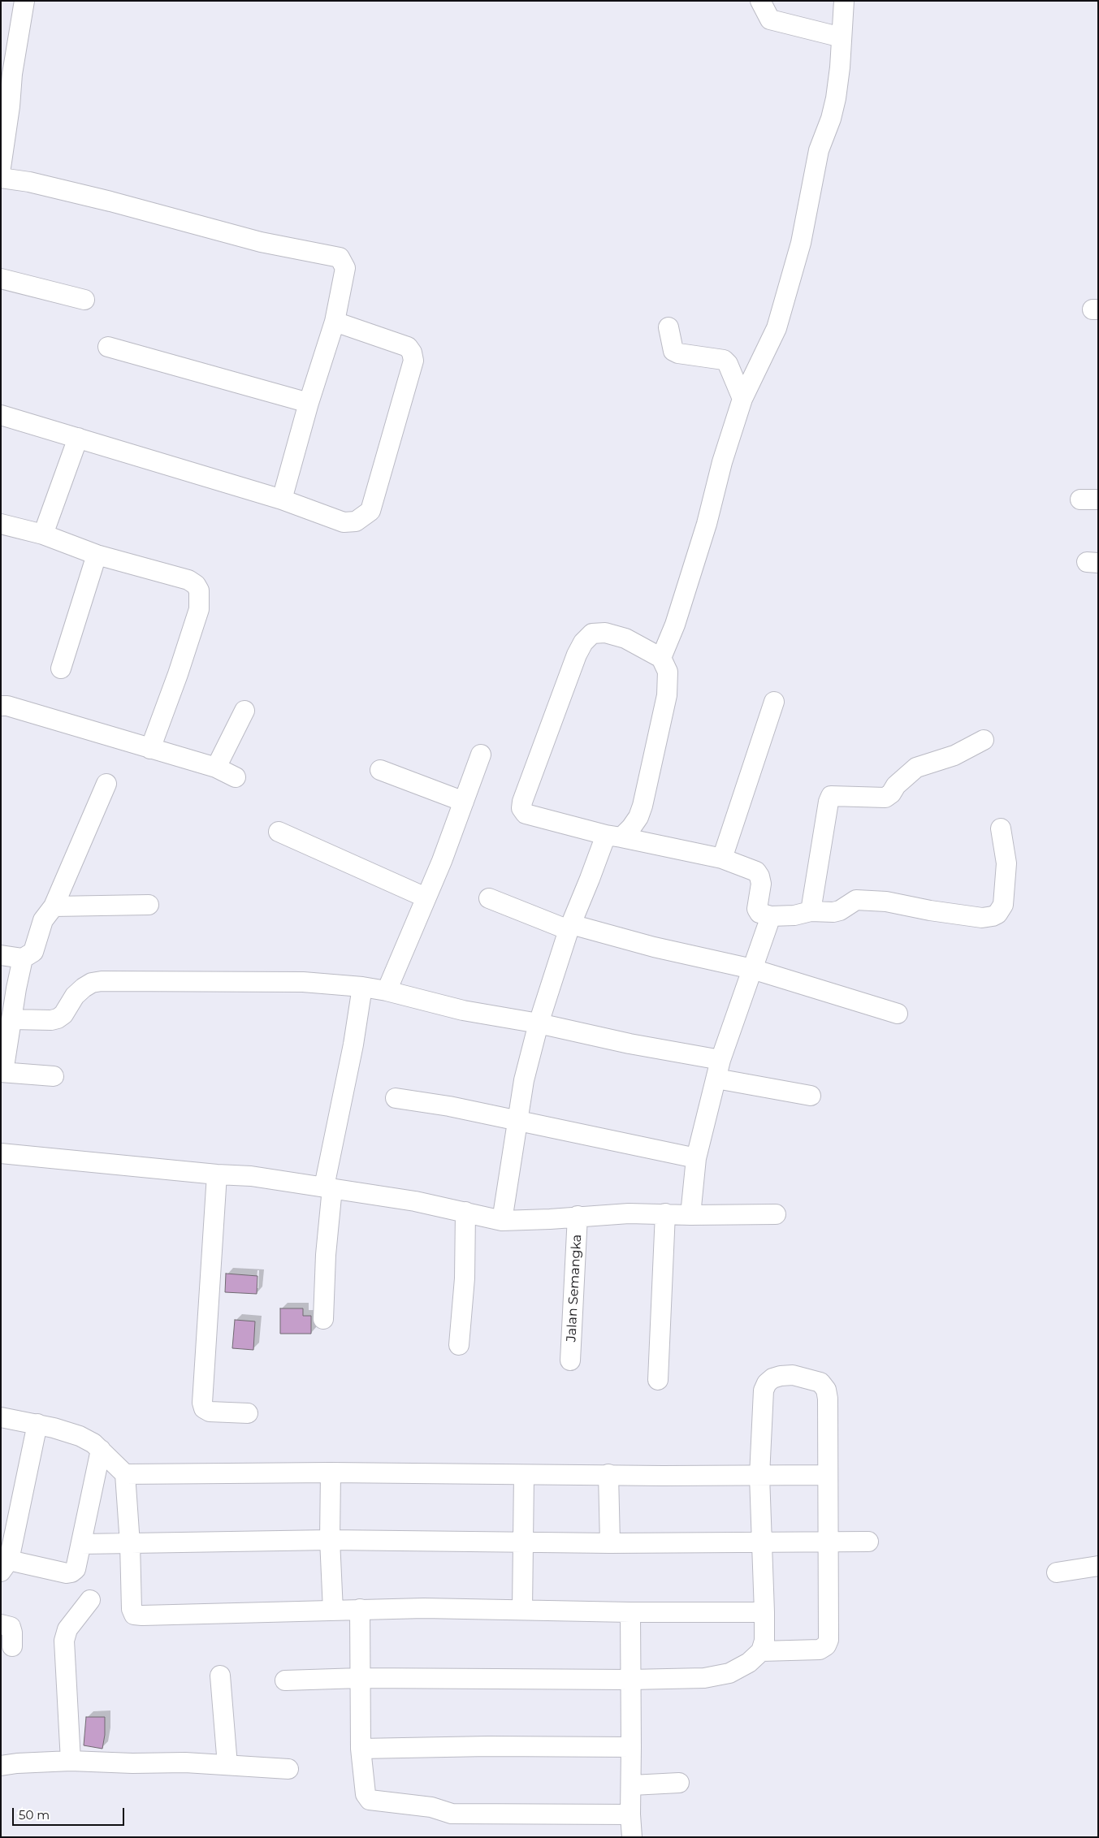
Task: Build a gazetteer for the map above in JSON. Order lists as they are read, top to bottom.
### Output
{
  "streets": {
    "street": ["Jalan Semangka"]
  },
  "scale_bar": "50 m"
}
